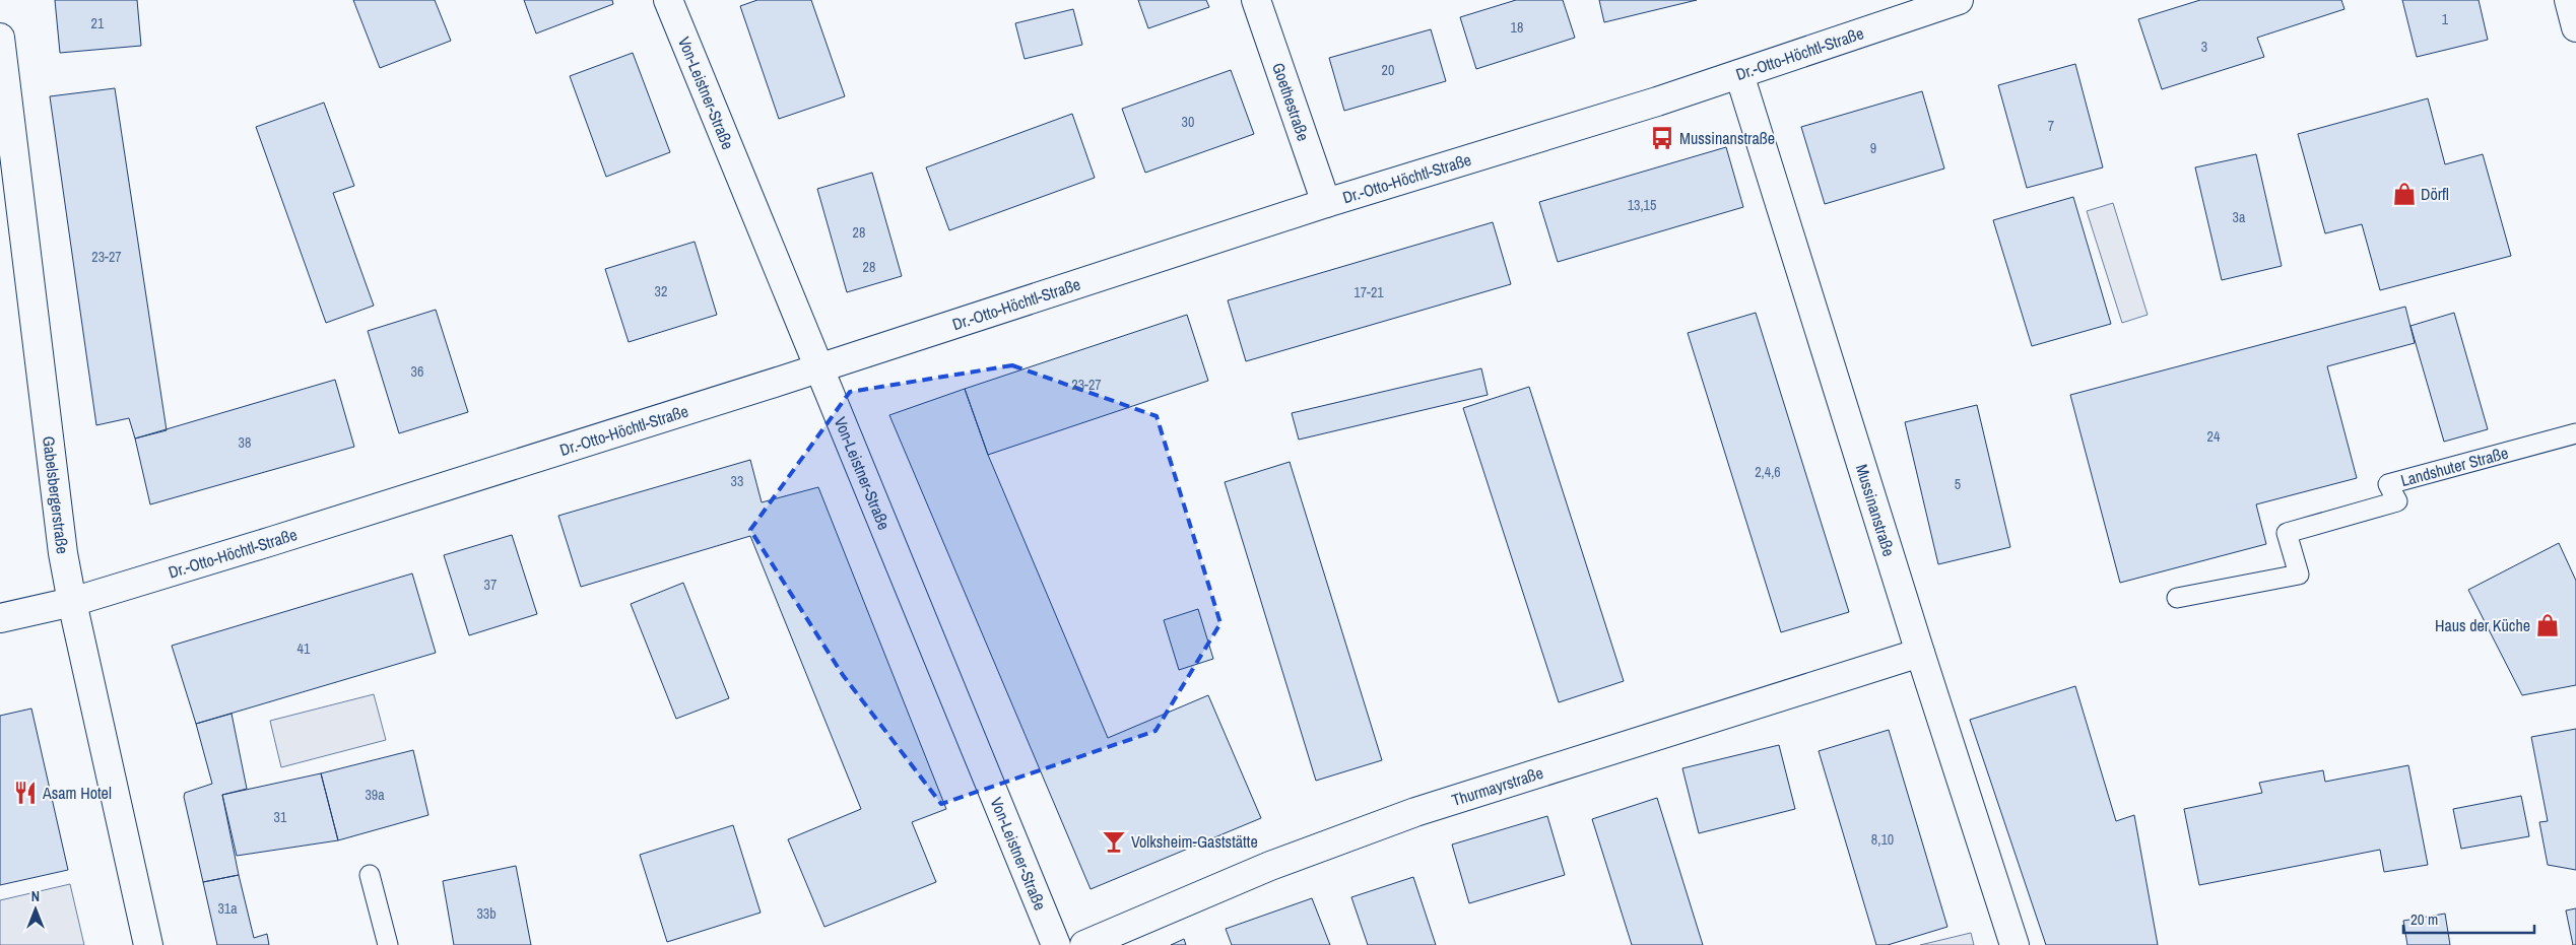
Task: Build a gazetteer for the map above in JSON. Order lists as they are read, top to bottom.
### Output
{
  "streets": {
    "street": [
      "Dr.-Otto-Höchtl-Straße",
      "Von-Leistner-Straße",
      "Goethestraße",
      "Gabelsbergerstraße",
      "Mussinanstraße",
      "Thurmayrstraße"
    ],
    "lane": ["Landshuter Straße"]
  },
  "crossings": [
    ["Dr.-Otto-Höchtl-Straße", "Von-Leistner-Straße"],
    ["Dr.-Otto-Höchtl-Straße", "Goethestraße"],
    ["Dr.-Otto-Höchtl-Straße", "Gabelsbergerstraße"],
    ["Dr.-Otto-Höchtl-Straße", "Mussinanstraße"],
    ["Mussinanstraße", "Thurmayrstraße"]
  ],
  "places": {
    "bus stop": ["Mussinanstraße"],
    "shop": ["Dörfl", "Haus der Küche"],
    "restaurant": ["Asam Hotel"],
    "bar": ["Volksheim-Gaststätte"]
  },
  "house_numbers": [
    "1",
    "21",
    "18",
    "3",
    "20",
    "30",
    "7",
    "9",
    "13,15",
    "3a",
    "28",
    "23-27",
    "28",
    "32",
    "17-21",
    "36",
    "23-27",
    "24",
    "38",
    "2,4,6",
    "33",
    "5",
    "37",
    "41",
    "39a",
    "31",
    "8,10",
    "31a",
    "33b"
  ],
  "scale_bar": "20 m",
  "north": "top"
}
